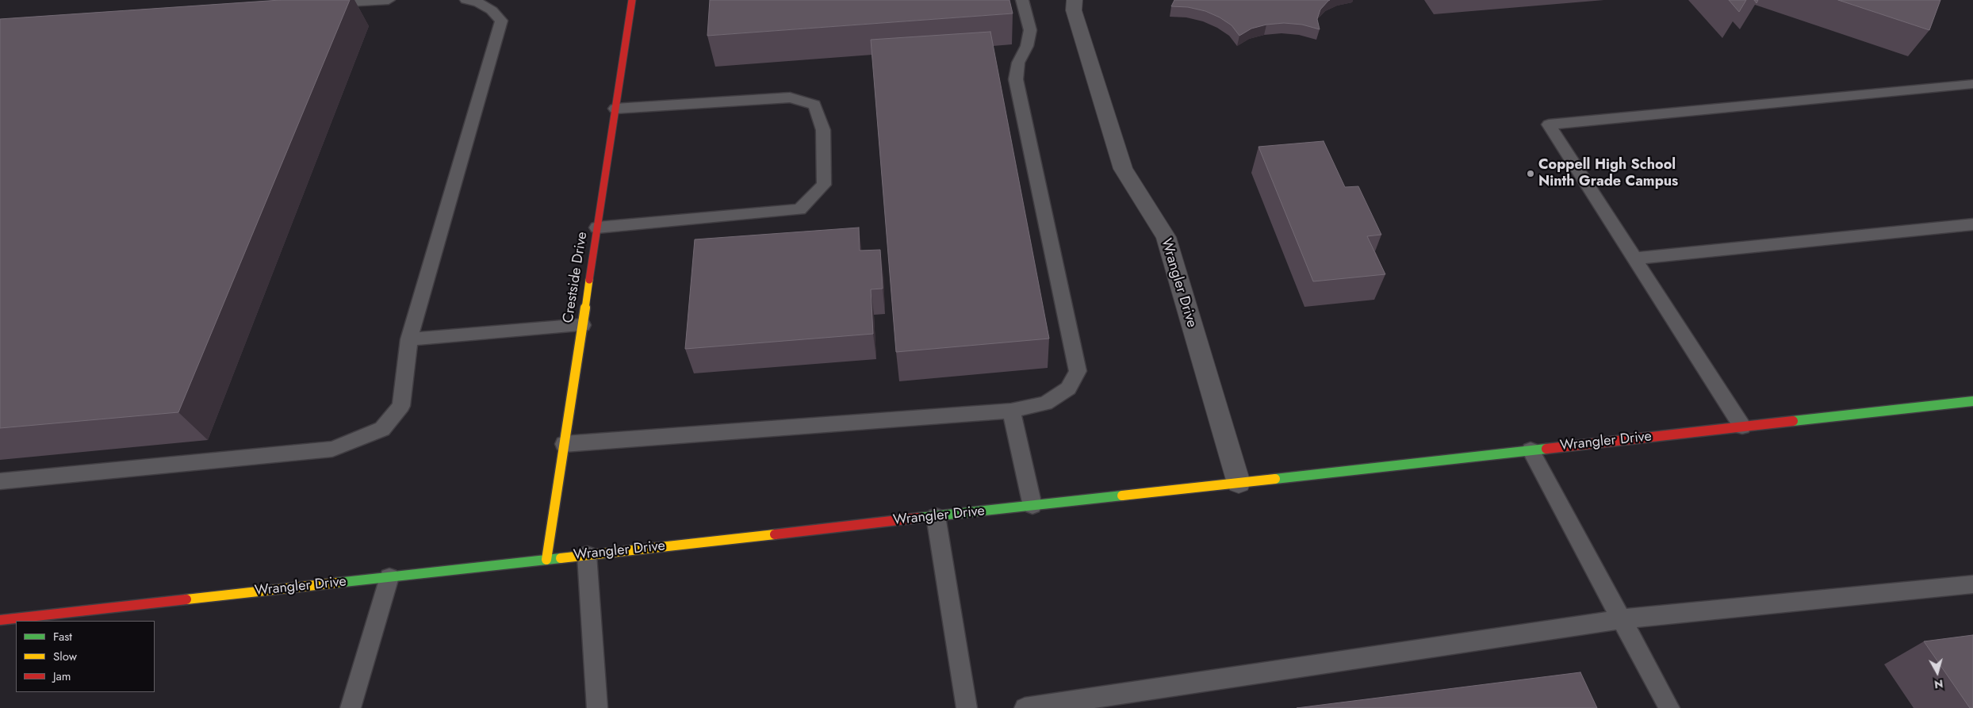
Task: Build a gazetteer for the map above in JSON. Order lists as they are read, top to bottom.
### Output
{
  "streets": {
    "street": ["Crestside Drive", "Wrangler Drive"]
  },
  "crossings": [
    ["Crestside Drive", "Wrangler Drive"]
  ],
  "places": ["Coppell High School Ninth Grade Campus"],
  "legend": ["Fast", "Slow", "Jam"],
  "north": "bottom"
}
